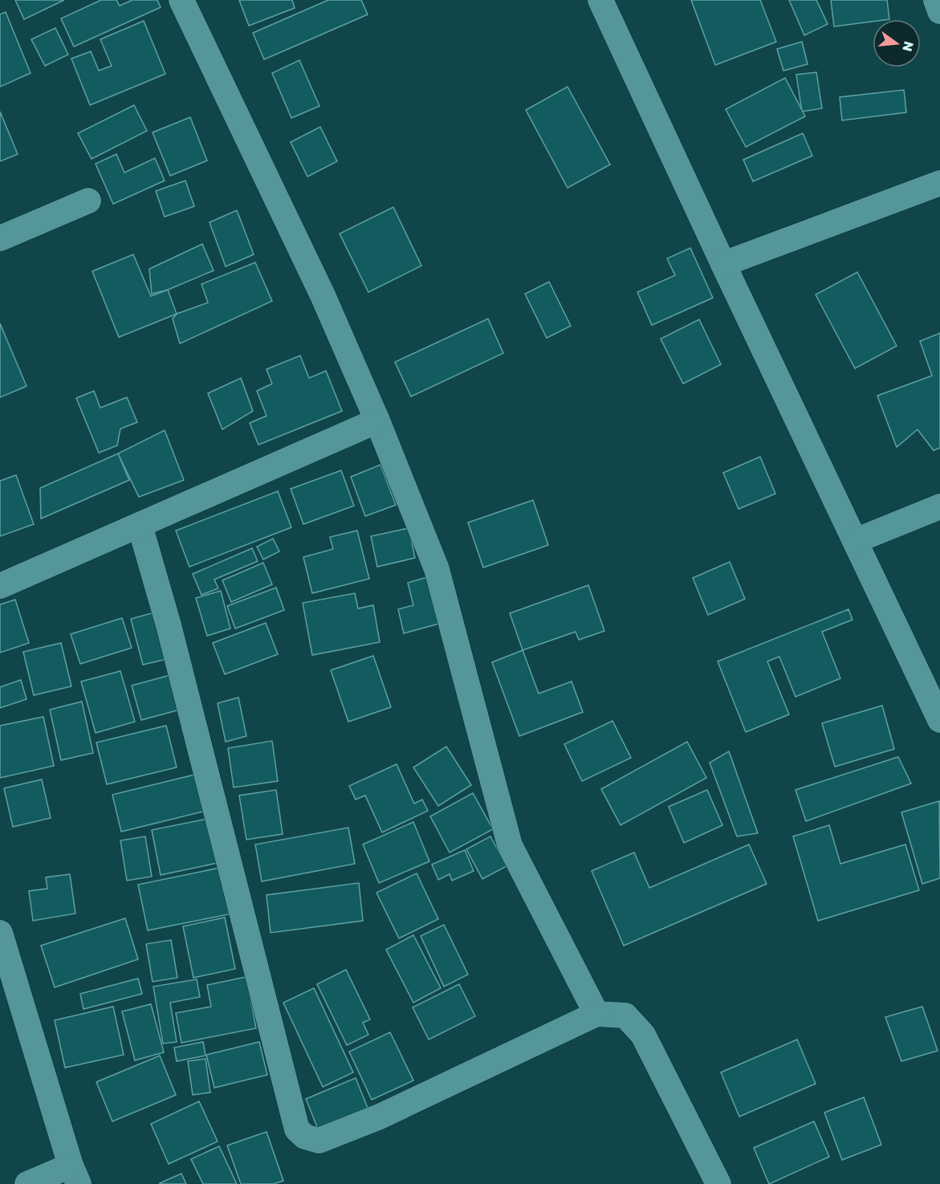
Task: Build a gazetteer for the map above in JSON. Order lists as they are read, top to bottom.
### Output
{
  "north": "right"
}
